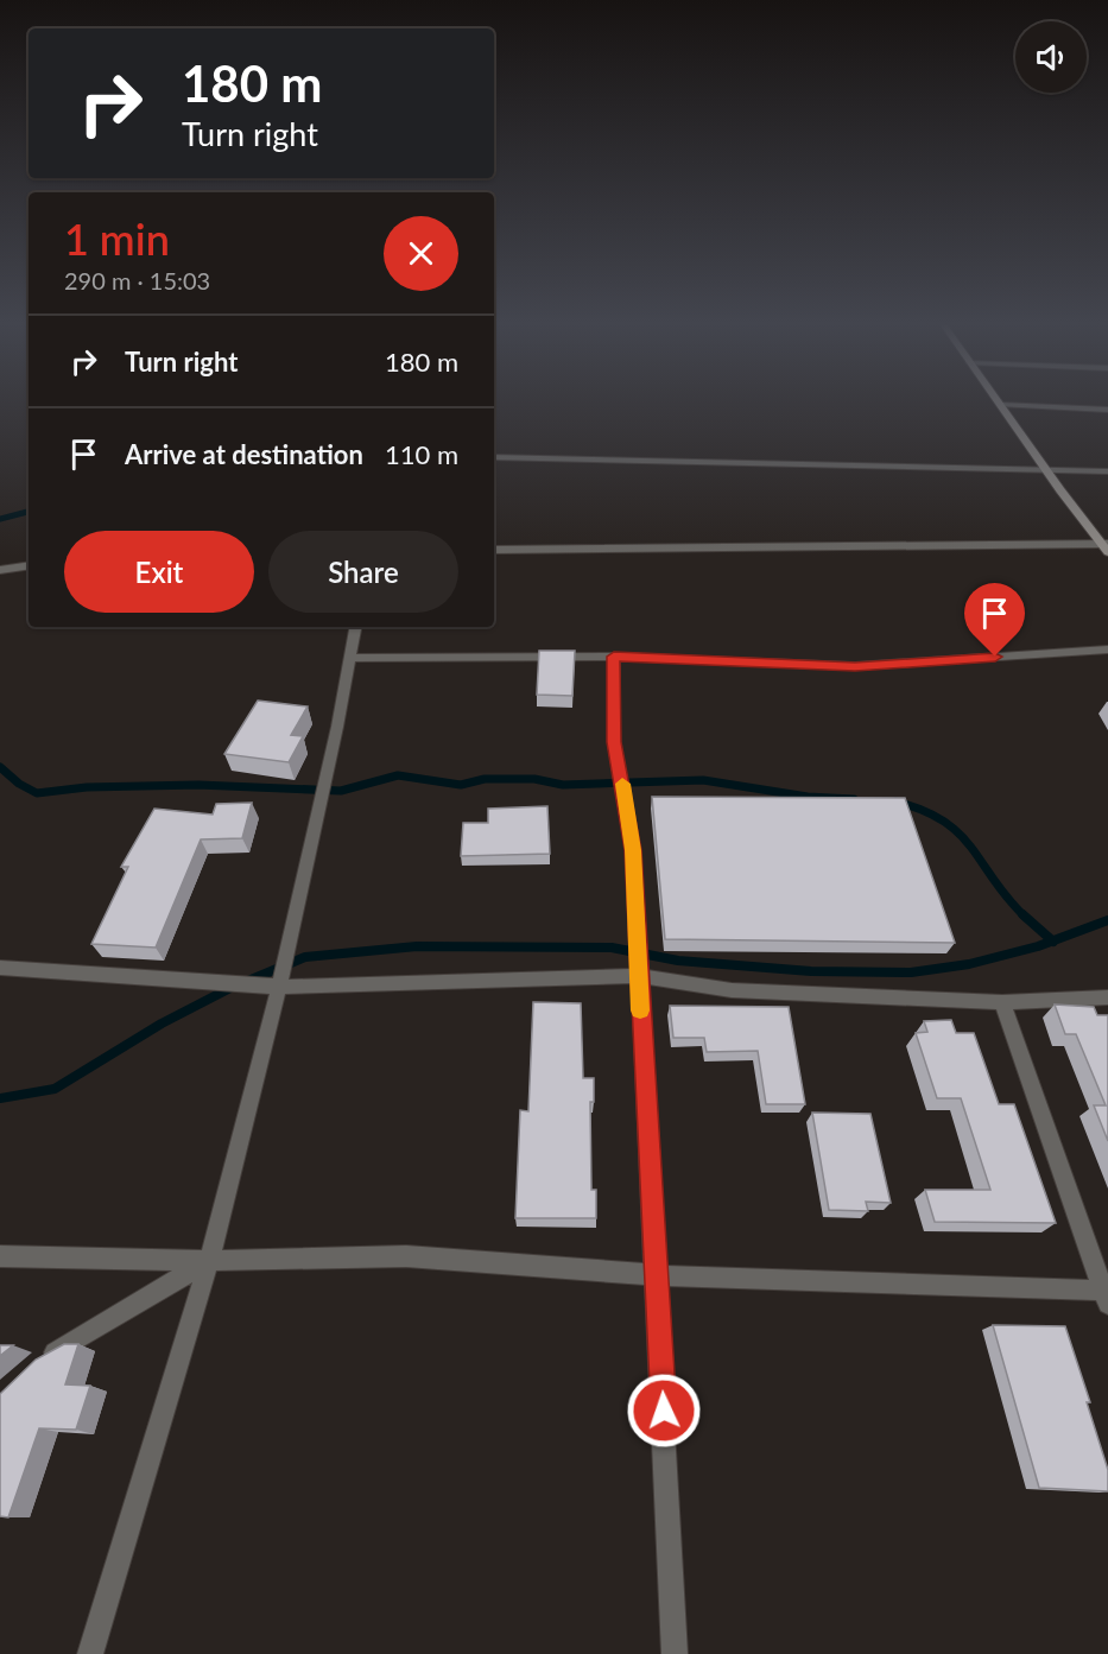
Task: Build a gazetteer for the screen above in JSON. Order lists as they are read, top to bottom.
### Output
{
  "page": {
    "turn": ["180 m", "Turn right"],
    "heading": ["1 min", "290 m · 15:03"],
    "list": [
      {
        "name": "Turn right",
        "value": "180 m"
      },
      {
        "name": "Arrive at destination",
        "value": "110 m"
      }
    ],
    "buttons": ["Exit", "Share"]
  }
}
